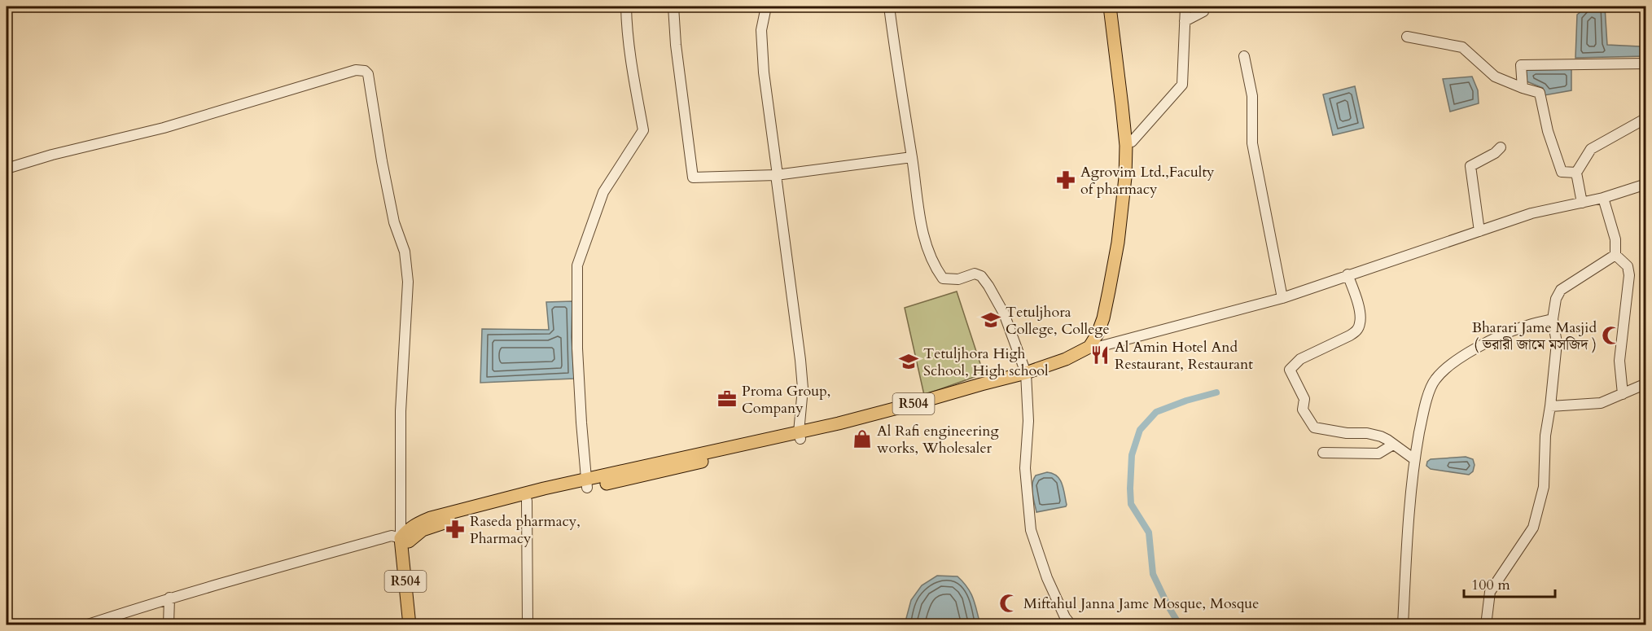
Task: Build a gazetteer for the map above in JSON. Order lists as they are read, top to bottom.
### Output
{
  "streets": {
    "main road": ["R504"]
  },
  "places": {
    "pharmacy": ["Agrovim Ltd.,Faculty of pharmacy", "Raseda pharmacy, Pharmacy"],
    "school or university": ["Tetuljhora College, College", "Tetuljhora High School, High school"],
    "mosque": ["Bharari Jame Masjid ( ভরারী জামে মসজিদ )", "Miftahul Janna Jame Mosque, Mosque"],
    "restaurant": ["Al Amin Hotel And Restaurant, Restaurant"],
    "office": ["Proma Group, Company"],
    "shop": ["Al Rafi engineering works, Wholesaler"]
  },
  "scale_bar": "100 m"
}
